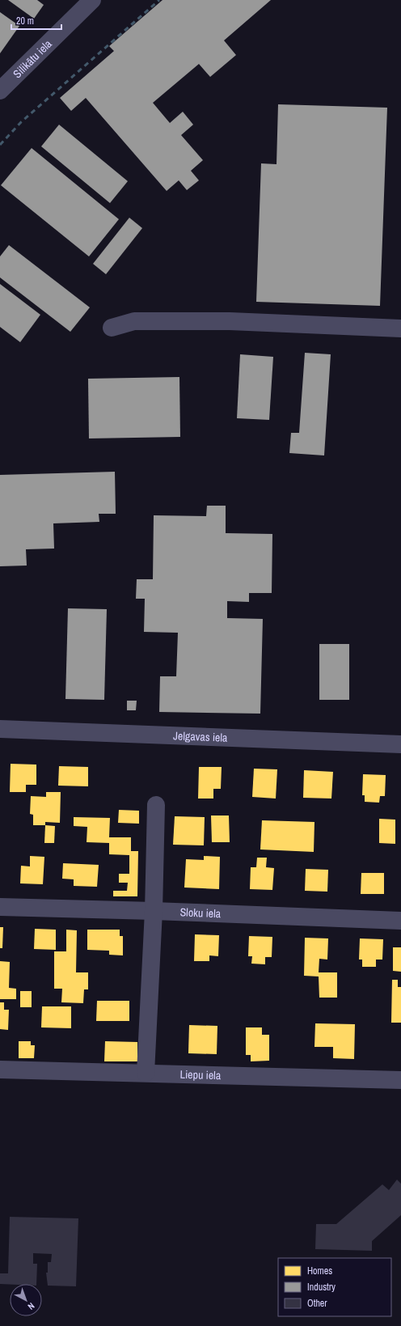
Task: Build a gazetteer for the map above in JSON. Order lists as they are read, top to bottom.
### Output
{
  "streets": {
    "street": [
      "Silikātu iela",
      "Jelgavas iela",
      "Sloku iela",
      "Liepu iela"
    ]
  },
  "legend": ["Homes", "Industry", "Other"],
  "scale_bar": "20 m",
  "north": "bottom right"
}
